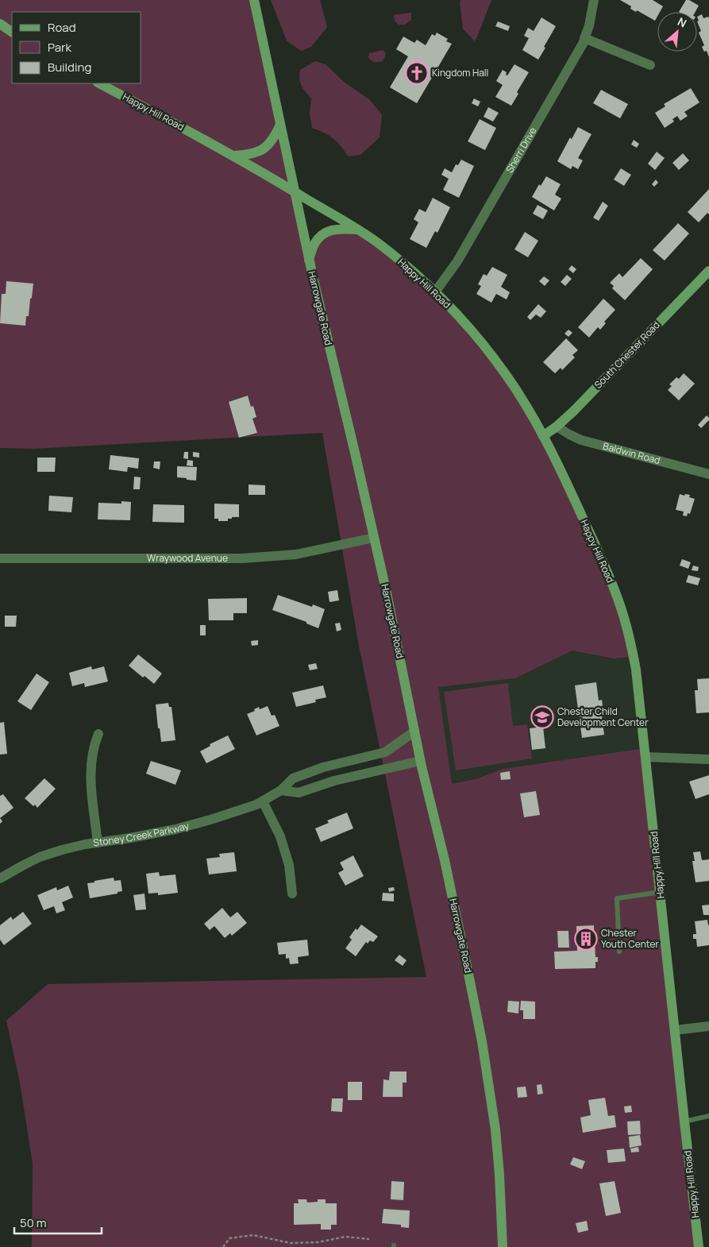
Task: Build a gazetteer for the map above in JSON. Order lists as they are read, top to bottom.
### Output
{
  "streets": {
    "street": [
      "Happy Hill Road",
      "Sherri Drive",
      "Harrowgate Road",
      "South Chester Road",
      "Baldwin Road",
      "Wraywood Avenue",
      "Stoney Creek Parkway"
    ]
  },
  "crossings": [
    ["Happy Hill Road", "Sherri Drive"],
    ["Happy Hill Road", "Harrowgate Road"],
    ["Happy Hill Road", "South Chester Road"],
    ["Harrowgate Road", "Wraywood Avenue"],
    ["Harrowgate Road", "Stoney Creek Parkway"],
    ["South Chester Road", "Baldwin Road"]
  ],
  "places": {
    "church": ["Kingdom Hall"],
    "school or university": ["Chester Child Development Center"],
    "building": ["Chester Youth Center"]
  },
  "legend": ["Road", "Park", "Building"],
  "scale_bar": "50 m",
  "north": "top right"
}
